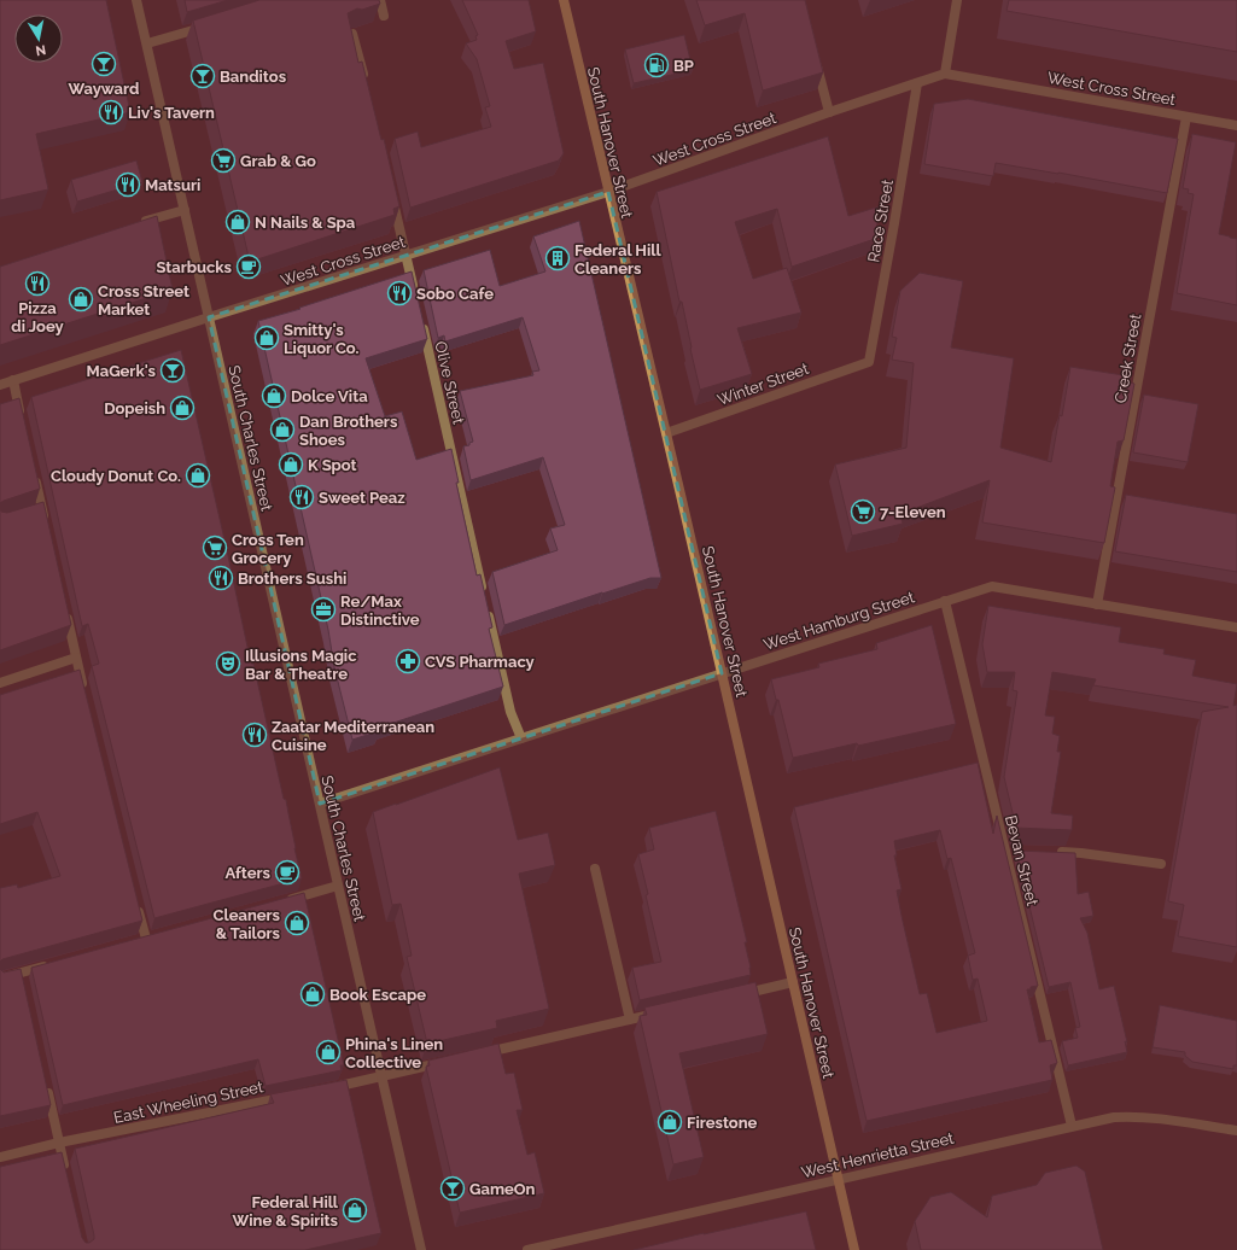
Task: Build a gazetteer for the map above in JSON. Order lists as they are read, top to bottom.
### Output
{
  "streets": {
    "main road": ["South Hanover Street"],
    "street": [
      "West Cross Street",
      "Race Street",
      "Creek Street",
      "Olive Street",
      "Winter Street",
      "South Charles Street",
      "West Hamburg Street",
      "Bevan Street",
      "East Wheeling Street",
      "West Henrietta Street"
    ]
  },
  "crossings": [
    ["West Cross Street", "South Hanover Street"],
    ["West Cross Street", "Race Street"],
    ["West Cross Street", "Creek Street"],
    ["West Cross Street", "South Charles Street"],
    ["South Hanover Street", "Winter Street"],
    ["South Hanover Street", "West Hamburg Street"],
    ["South Hanover Street", "West Henrietta Street"],
    ["Race Street", "Winter Street"],
    ["Creek Street", "West Hamburg Street"],
    ["Olive Street", "West Hamburg Street"],
    ["South Charles Street", "West Hamburg Street"],
    ["West Hamburg Street", "Bevan Street"],
    ["Bevan Street", "West Henrietta Street"]
  ],
  "places": {
    "bar": [
      "Wayward",
      "Banditos",
      "MaGerk's",
      "GameOn"
    ],
    "fuel station": ["BP"],
    "restaurant": [
      "Liv's Tavern",
      "Matsuri",
      "Pizza di Joey",
      "Sobo Cafe",
      "Sweet Peaz",
      "Brothers Sushi",
      "Zaatar Mediterranean Cuisine"
    ],
    "supermarket": ["Grab & Go", "7-Eleven", "Cross Ten Grocery"],
    "shop": [
      "N Nails & Spa",
      "Cross Street Market",
      "Smitty's Liquor Co.",
      "Dolce Vita",
      "Dopeish",
      "Dan Brothers Shoes",
      "K Spot",
      "Cloudy Donut Co.",
      "Cleaners & Tailors",
      "Book Escape",
      "Phina's Linen Collective",
      "Firestone",
      "Federal Hill Wine & Spirits"
    ],
    "building": ["Federal Hill Cleaners"],
    "cafe": ["Starbucks", "Afters"],
    "office": ["Re/Max Distinctive"],
    "pharmacy": ["CVS Pharmacy"],
    "theatre": ["Illusions Magic Bar & Theatre"]
  },
  "north": "bottom"
}
